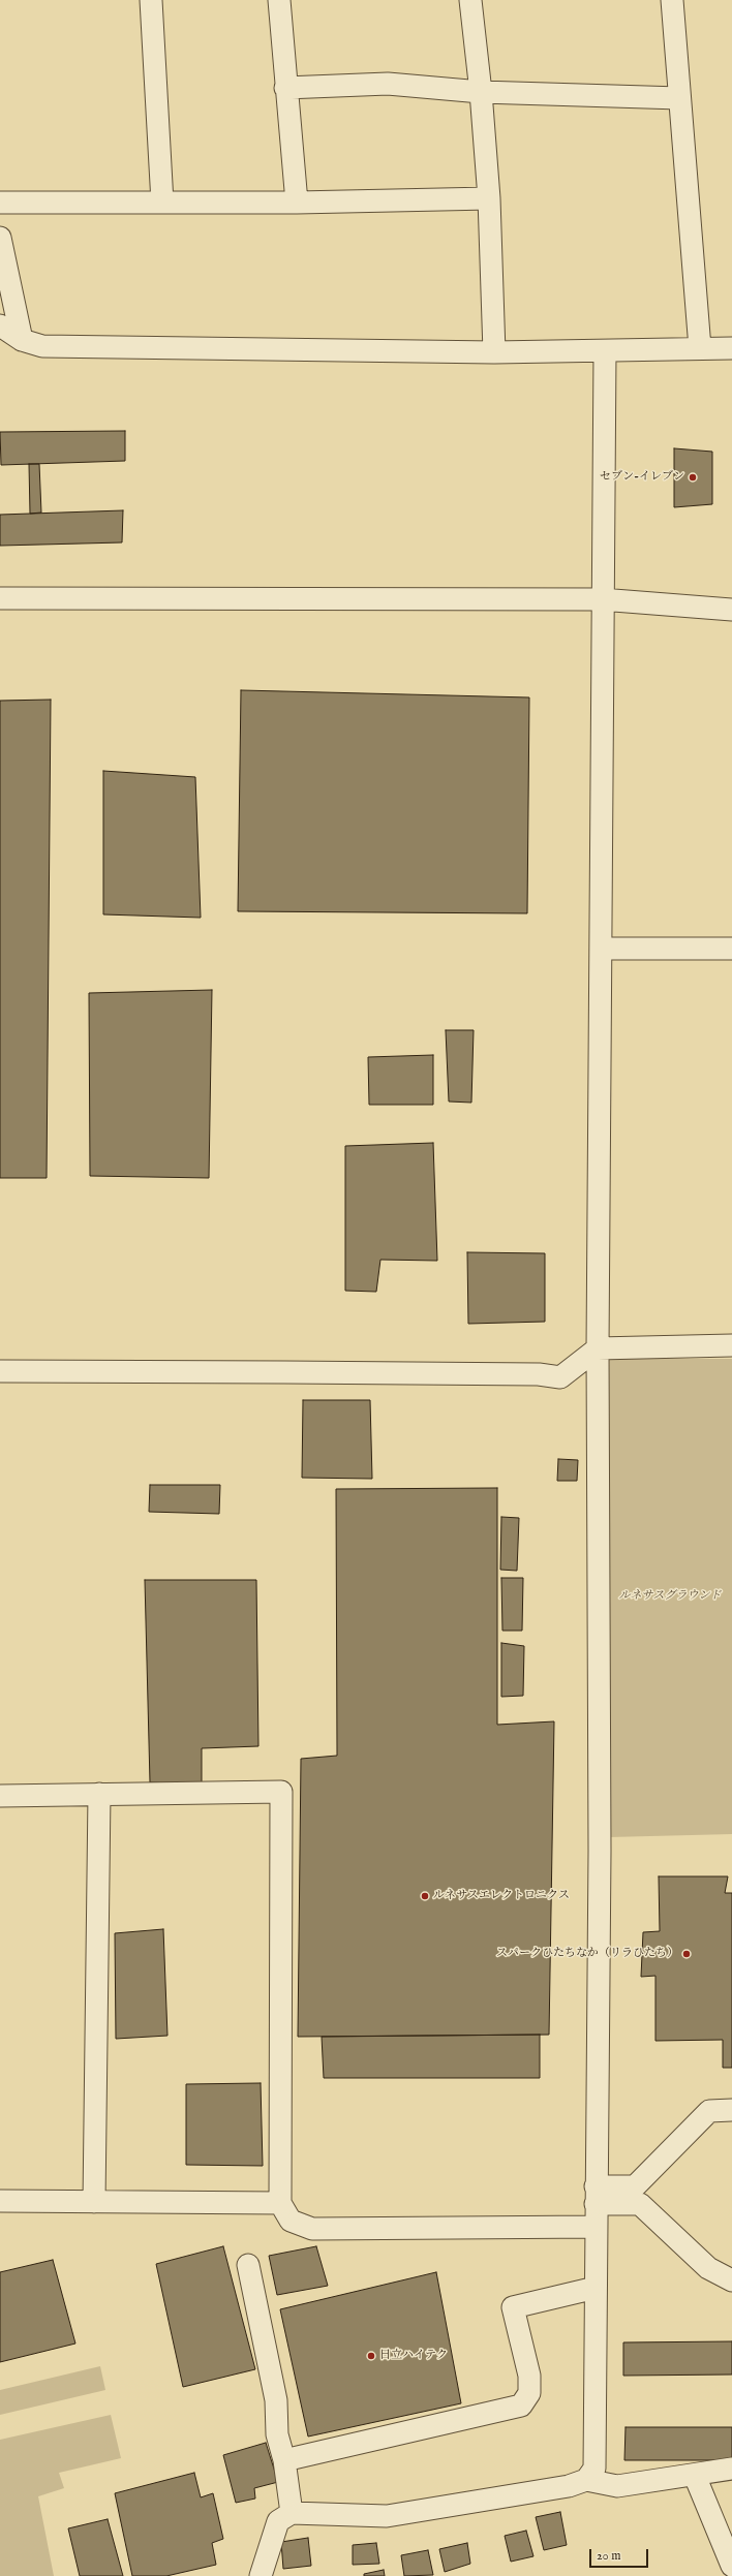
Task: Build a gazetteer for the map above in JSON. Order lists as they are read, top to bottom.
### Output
{
  "parks": ["ルネサスグラウンド"],
  "places": [
    "セブン-イレブン",
    "ルネサスエレクトロニクス",
    "スパークひたちなか（リラひたち）",
    "日立ハイテク"
  ],
  "scale_bar": "20 m"
}
